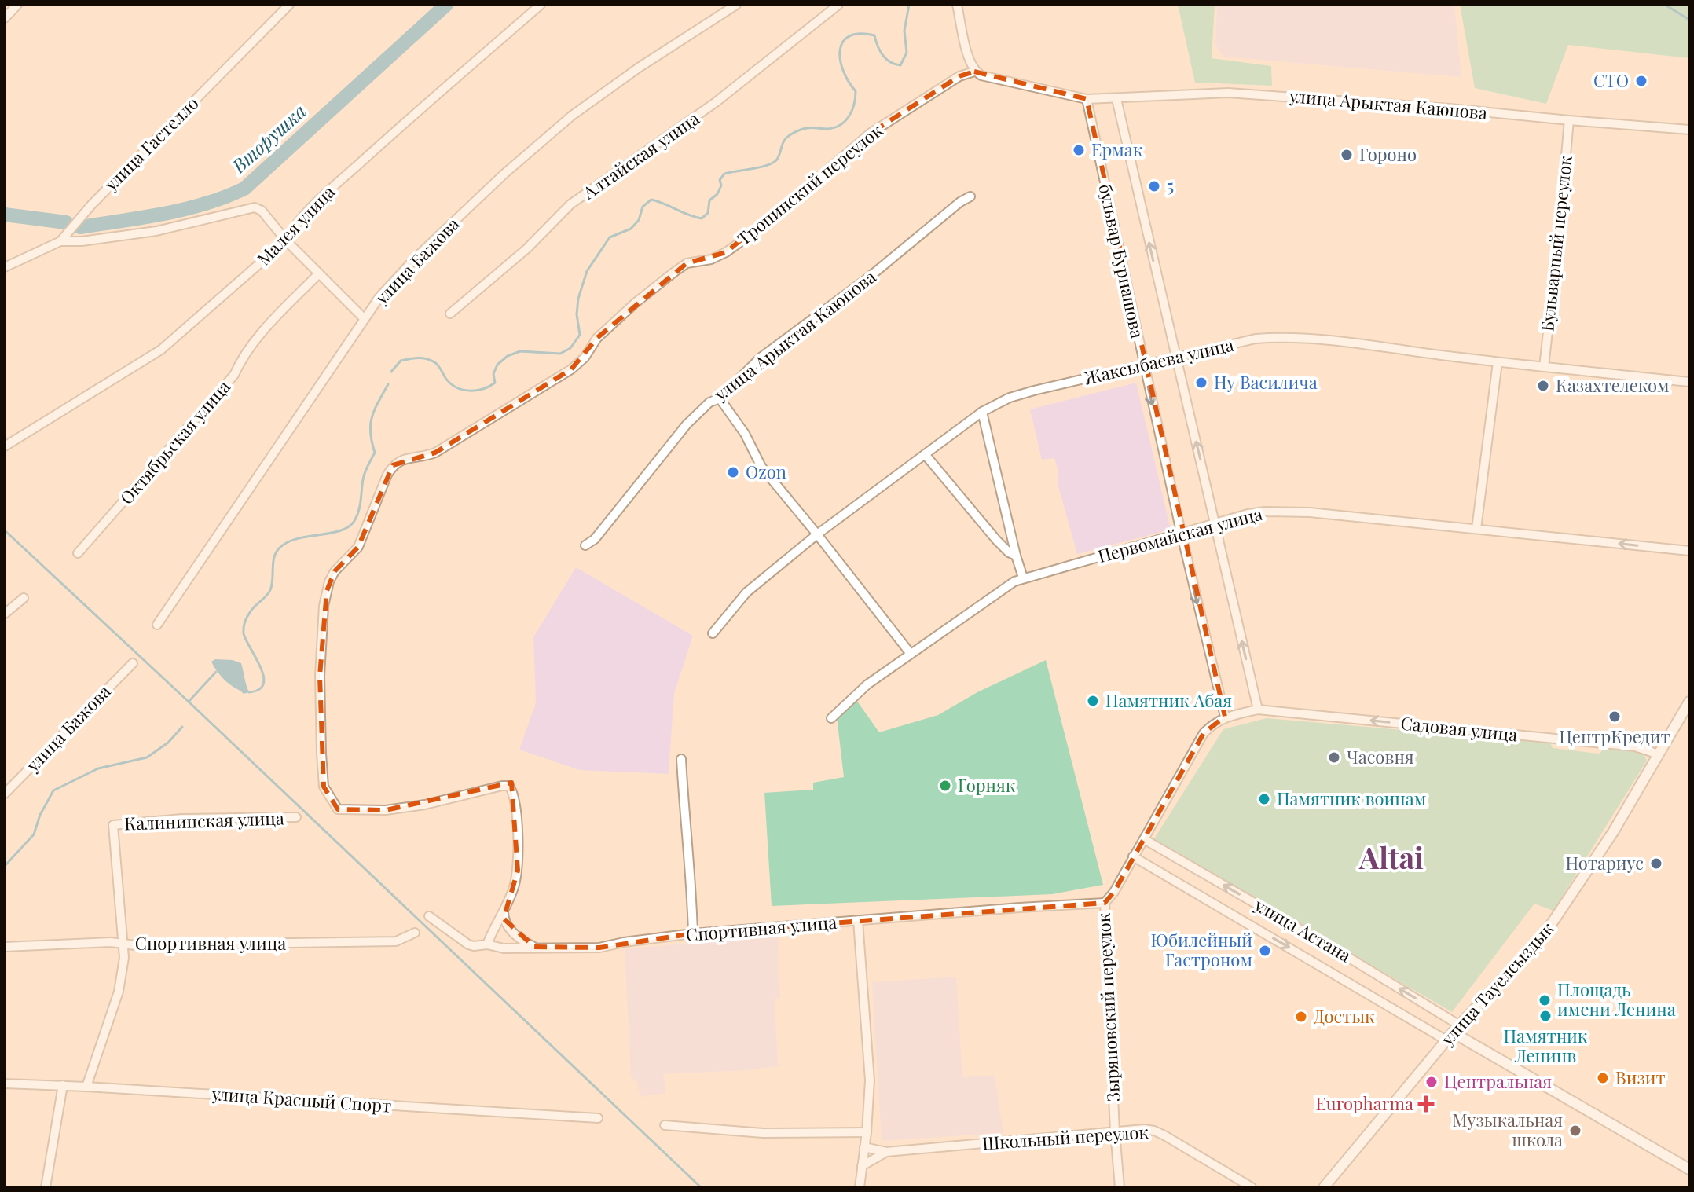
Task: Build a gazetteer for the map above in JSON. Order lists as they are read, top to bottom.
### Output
{
  "streets": {
    "street": [
      "улица Арыктая Каюпова",
      "улица Гастелло",
      "Алтайская улица",
      "Тропинский переулок",
      "Малея улица",
      "Бульварный переулок",
      "улица Бажова",
      "бульвар Бурнашова",
      "Жаксыбаева улица",
      "Октябрьская улица",
      "Первомайская улица",
      "Садовая улица",
      "Калининская улица",
      "Спортивная улица",
      "улица Астана",
      "улица Тауелсыздык",
      "Зыряновский переулок",
      "улица Красный Спорт",
      "Школьный переулок"
    ]
  },
  "crossings": [
    ["улица Арыктая Каюпова", "Тропинский переулок"],
    ["улица Арыктая Каюпова", "Бульварный переулок"],
    ["улица Арыктая Каюпова", "бульвар Бурнашова"],
    ["Бульварный переулок", "Жаксыбаева улица"],
    ["бульвар Бурнашова", "Жаксыбаева улица"],
    ["бульвар Бурнашова", "Первомайская улица"],
    ["бульвар Бурнашова", "Садовая улица"],
    ["Садовая улица", "улица Тауелсыздык"],
    ["Калининская улица", "Спортивная улица"],
    ["Спортивная улица", "Зыряновский переулок"],
    ["улица Астана", "улица Тауелсыздык"],
    ["Зыряновский переулок", "Школьный переулок"]
  ],
  "one_way": ["Садовая улица"],
  "districts": ["Altai"],
  "water": ["Вторушка"],
  "places": {
    "other": [
      "СТО",
      "Ермак",
      "Гороно",
      "5",
      "Ну Василича",
      "Казахтелеком",
      "Ozon",
      "Памятник Абая",
      "ЦентрКредит",
      "Часовня",
      "Горняк",
      "Памятник воинам",
      "Нотариус",
      "Юбилейный Гастроном",
      "Площадь имени Ленина",
      "Памятник Ленинв",
      "Достык",
      "Визит",
      "Центральная",
      "Музыкальная школа"
    ],
    "health": ["Europharma"]
  }
}
